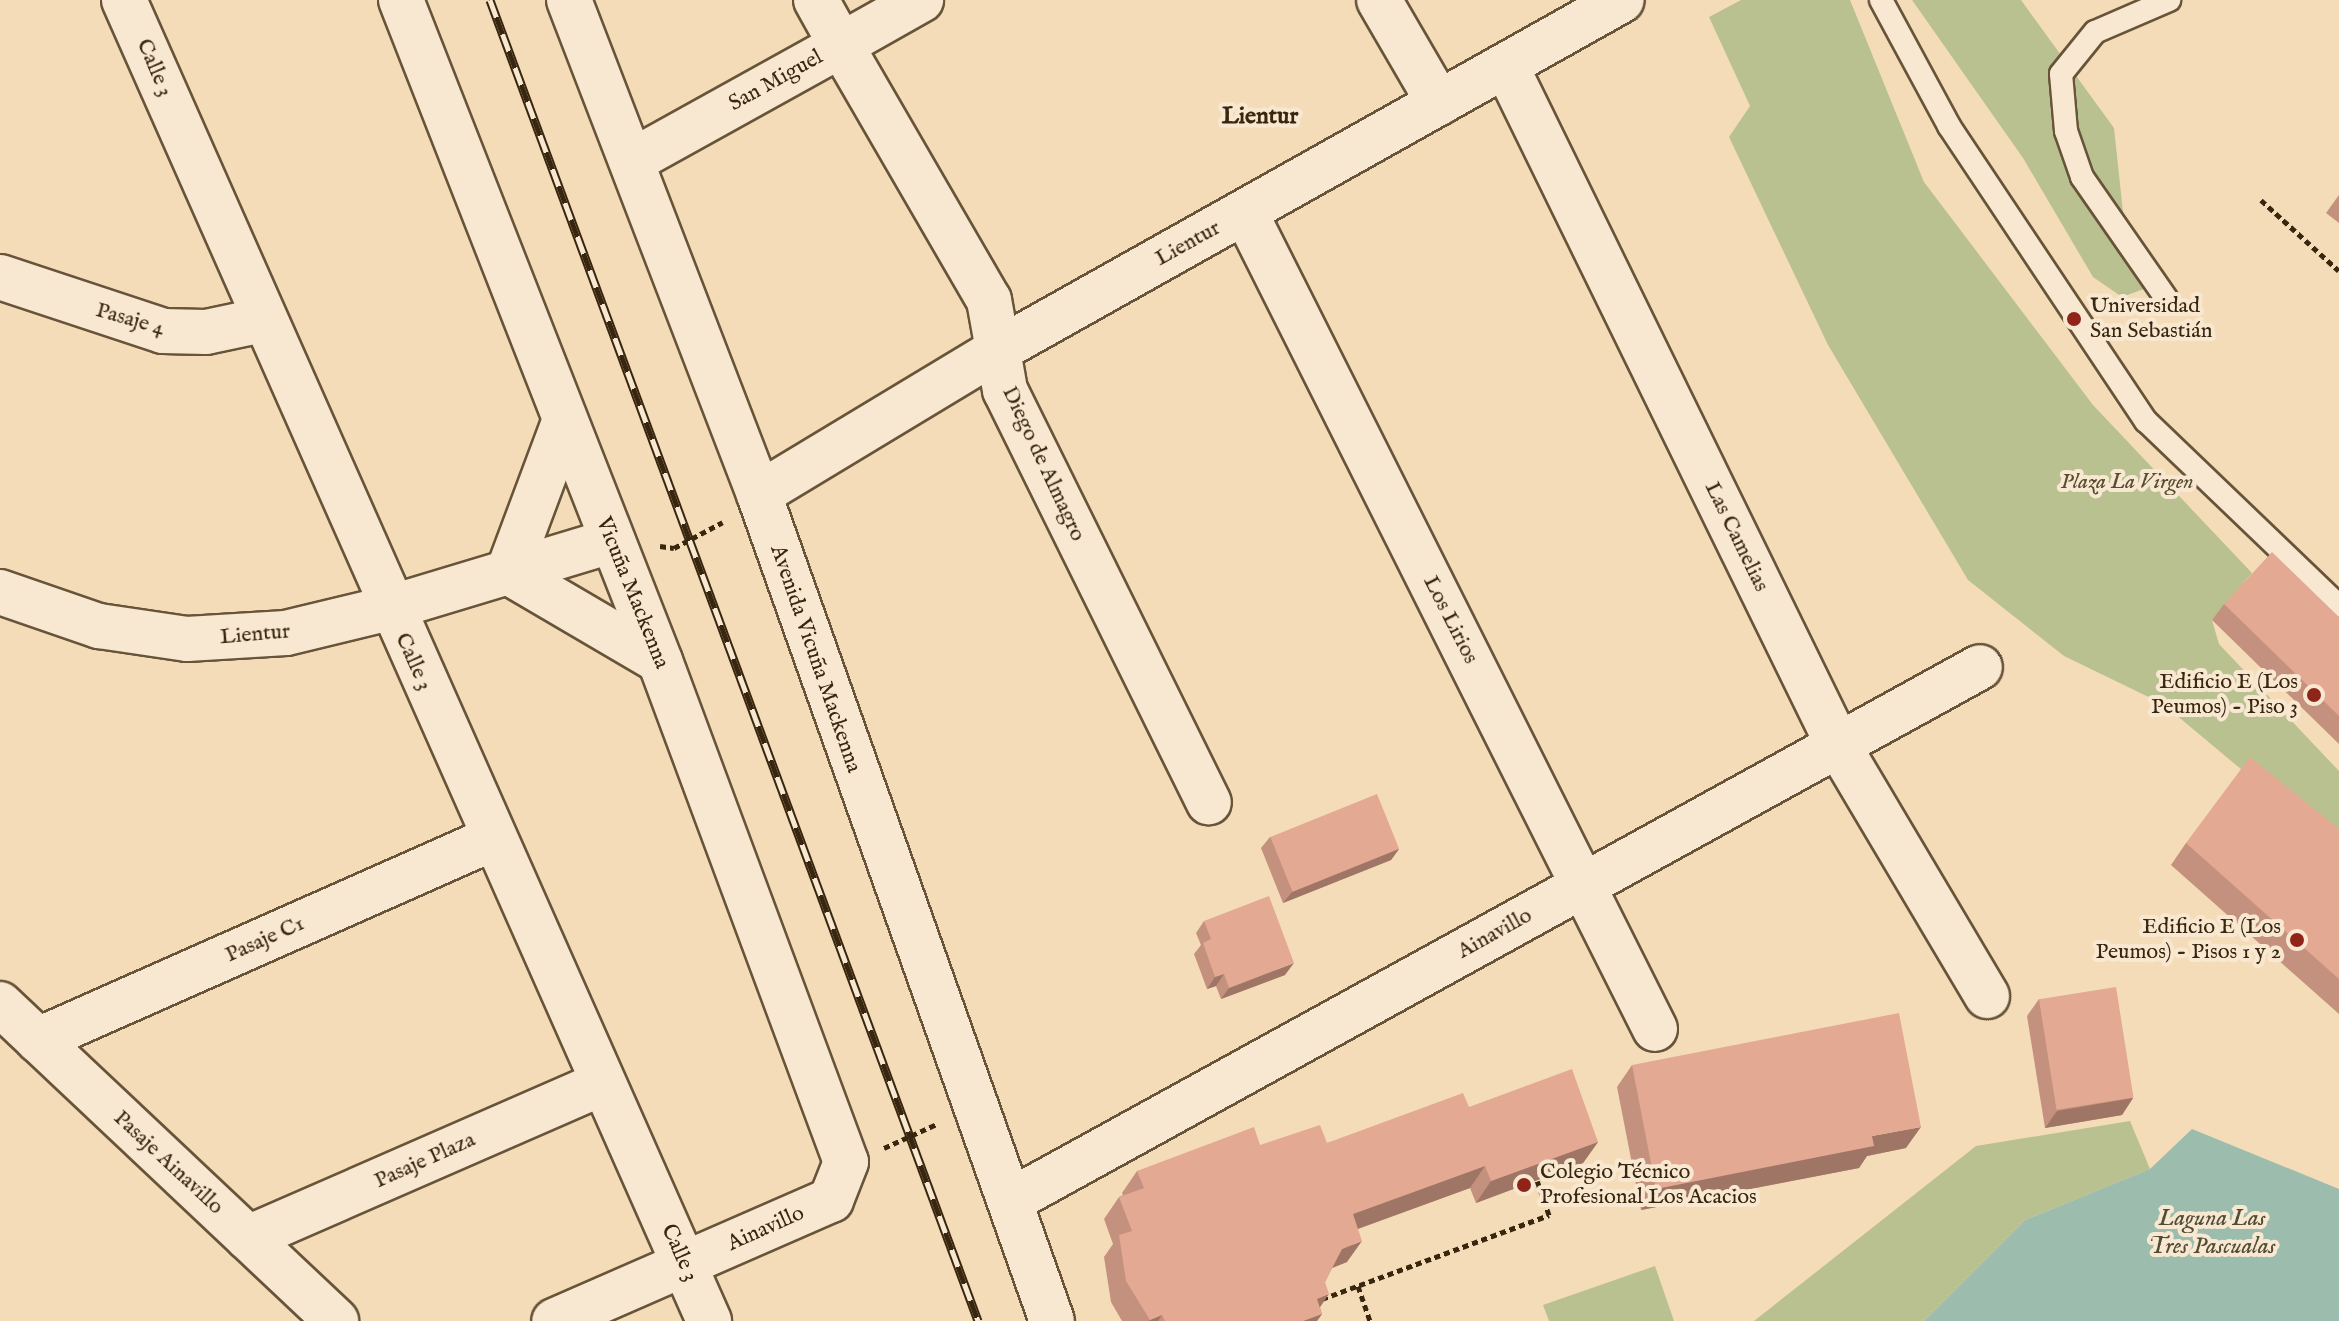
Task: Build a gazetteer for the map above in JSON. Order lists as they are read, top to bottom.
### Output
{
  "streets": {
    "street": [
      "Calle 3",
      "San Miguel",
      "Lientur",
      "Pasaje 4",
      "Diego de Almagro",
      "Las Camelias",
      "Vicuña Mackenna",
      "Los Lirios",
      "Avenida Vicuña Mackenna",
      "Ainavillo",
      "Pasaje C1",
      "Pasaje Plaza",
      "Pasaje Ainavillo"
    ]
  },
  "crossings": [
    ["Calle 3", "Lientur"],
    ["Calle 3", "Pasaje 4"],
    ["Calle 3", "Ainavillo"],
    ["Calle 3", "Pasaje C1"],
    ["Calle 3", "Pasaje Plaza"],
    ["San Miguel", "Diego de Almagro"],
    ["San Miguel", "Avenida Vicuña Mackenna"],
    ["Lientur", "Diego de Almagro"],
    ["Lientur", "Las Camelias"],
    ["Lientur", "Vicuña Mackenna"],
    ["Lientur", "Los Lirios"],
    ["Lientur", "Avenida Vicuña Mackenna"],
    ["Las Camelias", "Ainavillo"],
    ["Vicuña Mackenna", "Ainavillo"],
    ["Los Lirios", "Ainavillo"],
    ["Avenida Vicuña Mackenna", "Ainavillo"],
    ["Pasaje C1", "Pasaje Ainavillo"],
    ["Pasaje Plaza", "Pasaje Ainavillo"]
  ],
  "districts": ["Lientur"],
  "water": ["Laguna Las Tres Pascualas"],
  "parks": ["Plaza La Virgen"],
  "places": [
    "Universidad San Sebastián",
    "Edificio E (Los Peumos) - Piso 3",
    "Edificio E (Los Peumos) - Pisos 1 y 2",
    "Colegio Técnico Profesional Los Acacios"
  ]
}
